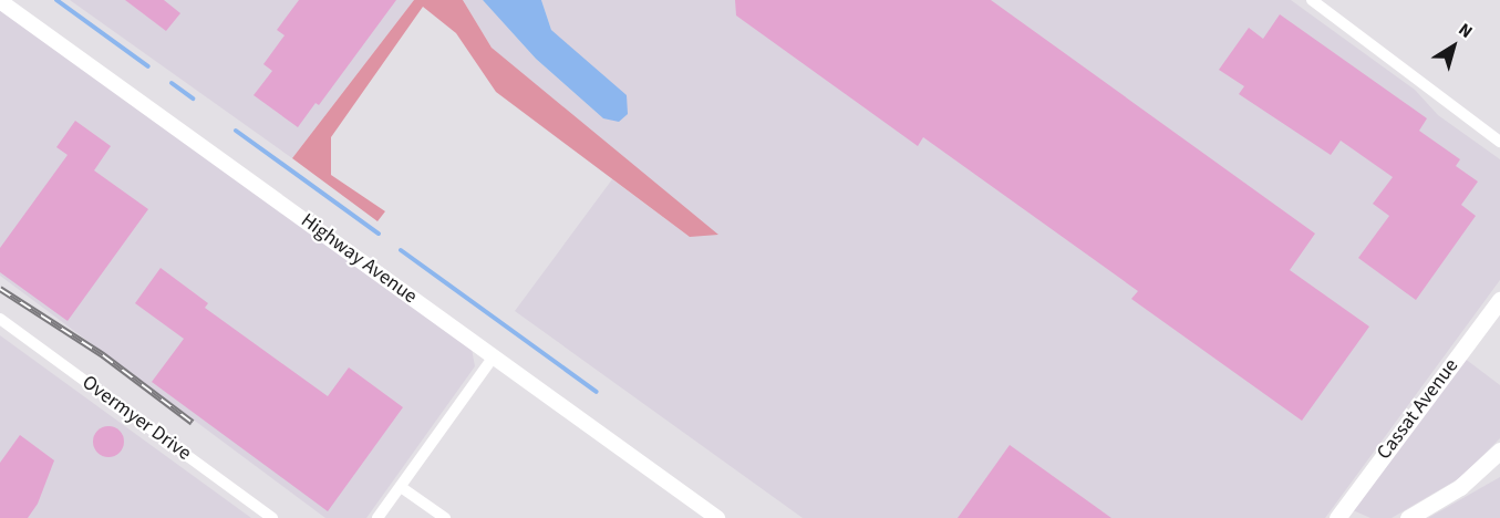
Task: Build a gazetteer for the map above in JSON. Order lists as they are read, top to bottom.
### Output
{
  "streets": {
    "main road": ["Cassat Avenue"],
    "street": ["Highway Avenue", "Overmyer Drive"]
  },
  "north": "top right"
}
